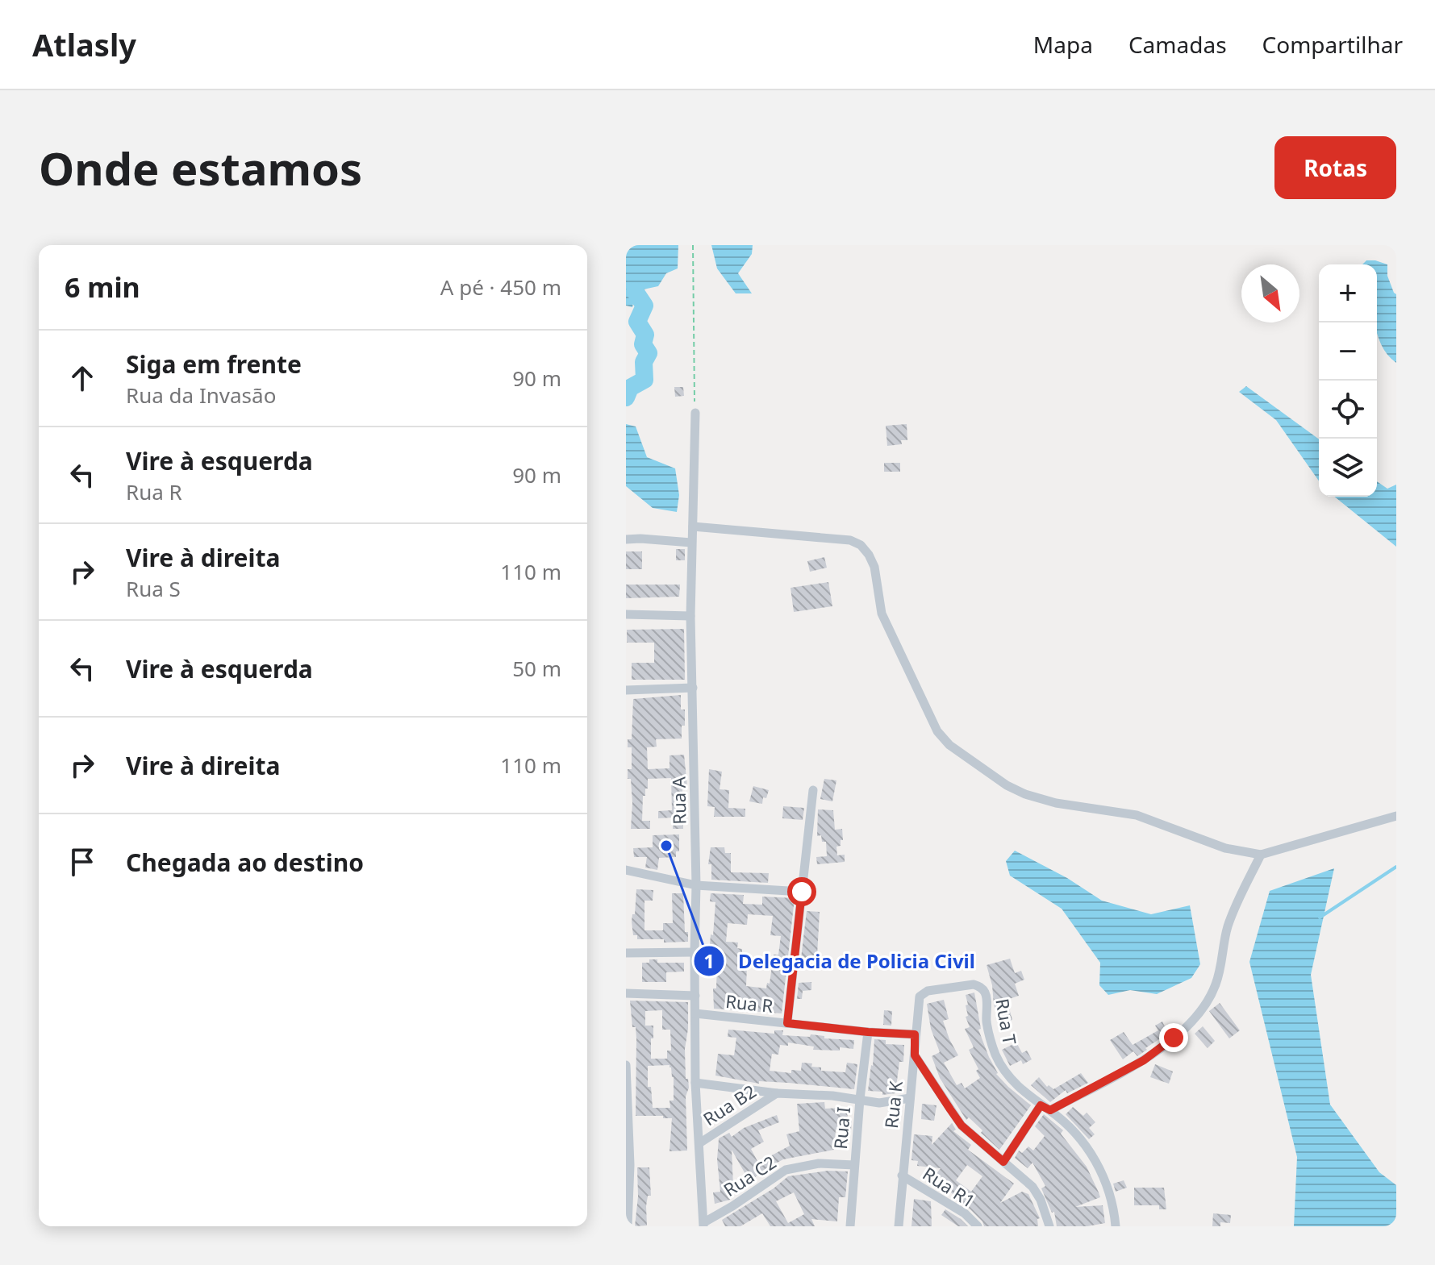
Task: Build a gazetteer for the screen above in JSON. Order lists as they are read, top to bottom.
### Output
{
  "streets": {
    "street": [
      "Rua A",
      "Rua R",
      "Rua T",
      "Rua B2",
      "Rua K",
      "Rua I",
      "Rua C2",
      "Rua R1"
    ]
  },
  "crossings": [
    ["Rua A", "Rua R"],
    ["Rua A", "Rua B2"],
    ["Rua A", "Rua C2"],
    ["Rua R", "Rua K"],
    ["Rua R", "Rua I"],
    ["Rua T", "Rua K"],
    ["Rua B2", "Rua K"],
    ["Rua B2", "Rua I"],
    ["Rua K", "Rua R1"],
    ["Rua I", "Rua C2"]
  ],
  "places": ["Delegacia de Policia Civil"],
  "north": "bottom right",
  "page": {
    "header": "Atlasly",
    "nav": ["Mapa", "Camadas", "Compartilhar"],
    "buttons": "Rotas",
    "title": "Onde estamos",
    "heading": ["6 min", "A pé · 450 m"],
    "map_buttons": ["+", "−"],
    "list": [
      ["Siga em frente", "Rua da Invasão", "90 m"],
      ["Vire à esquerda", "Rua R", "90 m"],
      ["Vire à direita", "Rua S", "110 m"],
      ["Vire à esquerda", "50 m"],
      ["Vire à direita", "110 m"],
      "Chegada ao destino"
    ]
  }
}
